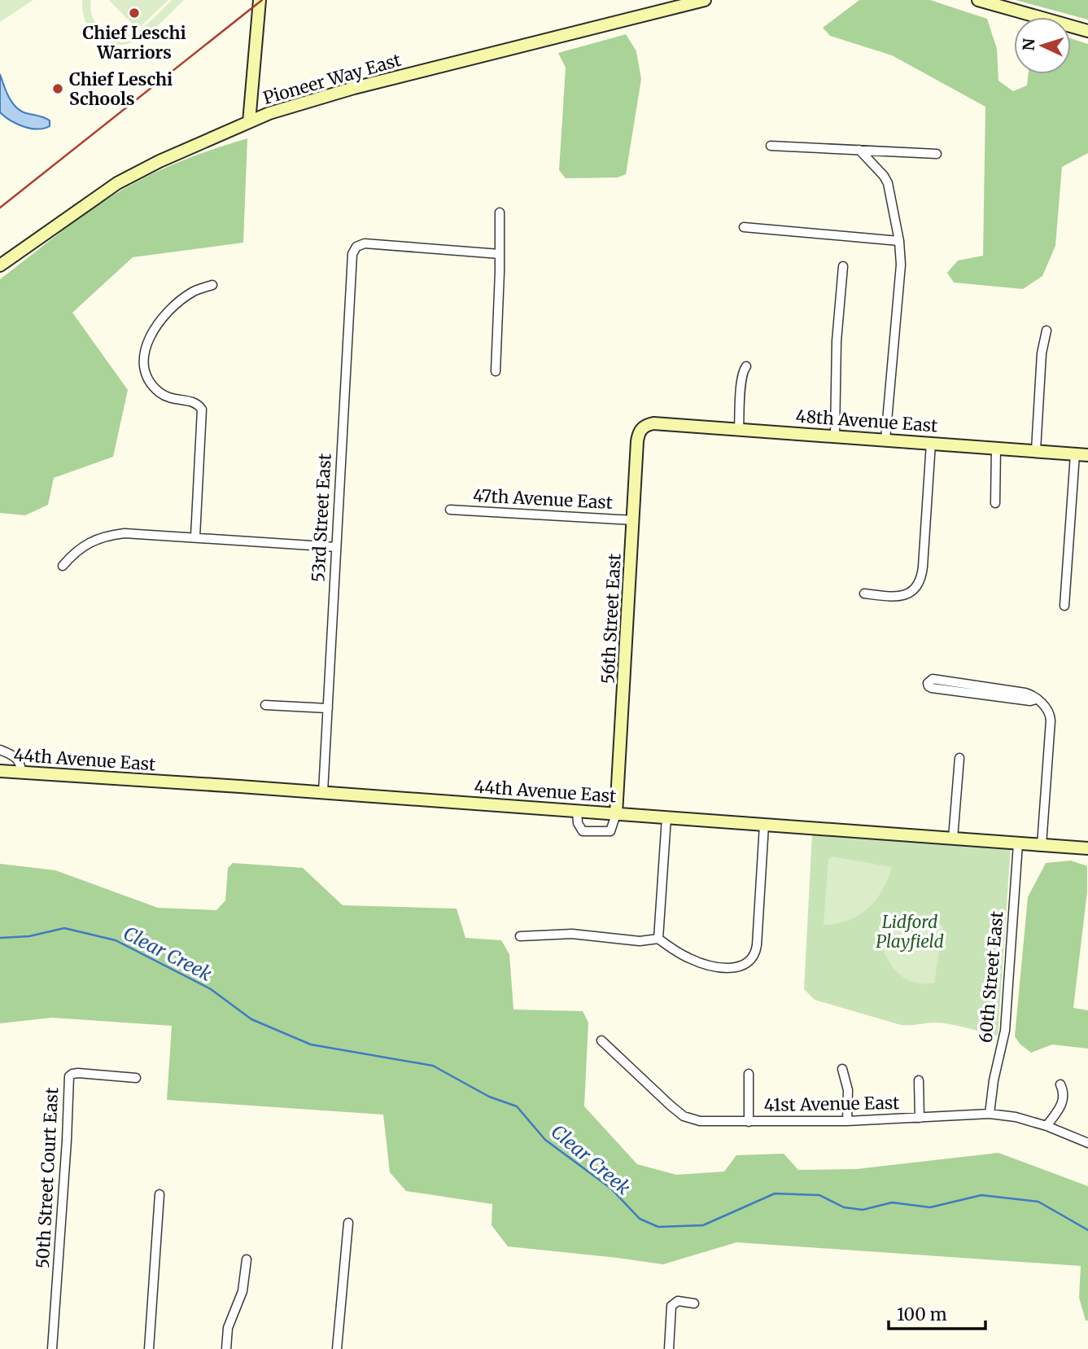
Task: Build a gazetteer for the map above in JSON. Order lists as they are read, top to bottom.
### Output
{
  "streets": {
    "street": [
      "Pioneer Way East",
      "48th Avenue East",
      "47th Avenue East",
      "53rd Street East",
      "56th Street East",
      "44th Avenue East",
      "60th Street East",
      "41st Avenue East",
      "50th Street Court East"
    ]
  },
  "crossings": [
    ["48th Avenue East", "56th Street East"],
    ["47th Avenue East", "56th Street East"],
    ["53rd Street East", "44th Avenue East"],
    ["56th Street East", "44th Avenue East"],
    ["44th Avenue East", "60th Street East"],
    ["60th Street East", "41st Avenue East"]
  ],
  "water": ["Clear Creek"],
  "parks": ["Lidford Playfield"],
  "places": ["Chief Leschi Warriors", "Chief Leschi Schools"],
  "scale_bar": "100 m",
  "north": "left"
}
